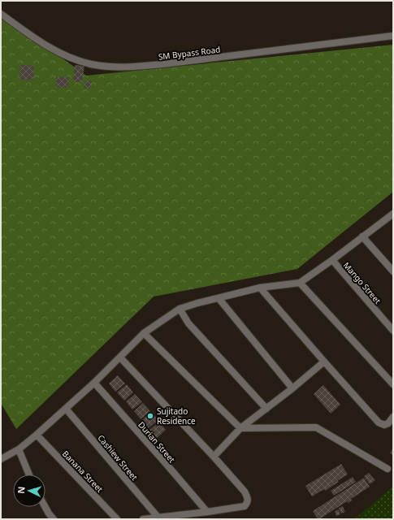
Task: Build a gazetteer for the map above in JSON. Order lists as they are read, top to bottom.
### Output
{
  "streets": {
    "street": [
      "SM Bypass Road",
      "Mango Street",
      "Durian Street",
      "Cashiew Street",
      "Banana Street"
    ]
  },
  "places": ["Sujitado Residence"],
  "north": "left"
}
